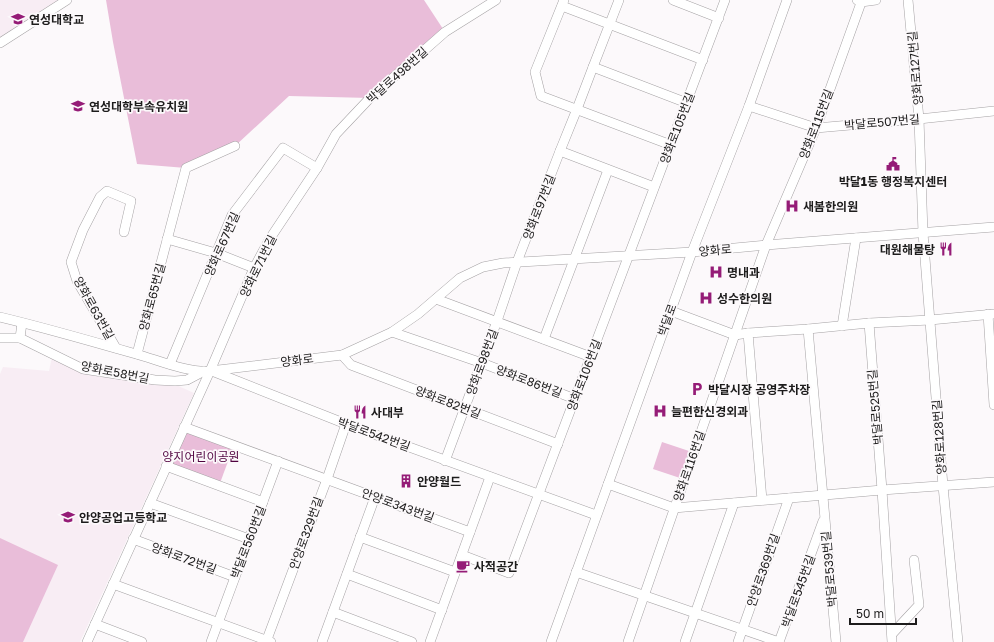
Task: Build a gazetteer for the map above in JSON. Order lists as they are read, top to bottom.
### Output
{
  "streets": {
    "street": [
      "양화로127번길",
      "박달로498번길",
      "박달로507번길",
      "양화로115번길",
      "양화로105번길",
      "양화로97번길",
      "양화로67번길",
      "양화로",
      "양화로71번길",
      "양화로65번길",
      "양화로63번길",
      "박달로",
      "양화로98번길",
      "양화로58번길",
      "양화로106번길",
      "양화로86번길",
      "양화로82번길",
      "박달로525번길",
      "박달로542번길",
      "양화로128번길",
      "양화로116번길",
      "안양로343번길",
      "안양로329번길",
      "박달로560번길",
      "양화로72번길",
      "박달로539번길",
      "안양로369번길",
      "박달로545번길"
    ]
  },
  "crossings": [
    ["양화로127번길", "박달로507번길"],
    ["양화로127번길", "양화로"],
    ["양화로127번길", "양화로128번길"],
    ["박달로498번길", "양화로67번길"],
    ["박달로498번길", "양화로71번길"],
    ["박달로507번길", "양화로115번길"],
    ["박달로507번길", "박달로"],
    ["양화로115번길", "양화로"],
    ["양화로115번길", "양화로116번길"],
    ["양화로105번길", "양화로"],
    ["양화로105번길", "양화로106번길"],
    ["양화로97번길", "양화로"],
    ["양화로97번길", "양화로98번길"],
    ["양화로67번길", "양화로"],
    ["양화로67번길", "양화로71번길"],
    ["양화로", "양화로71번길"],
    ["양화로", "양화로65번길"],
    ["양화로", "양화로63번길"],
    ["양화로", "박달로"],
    ["양화로", "양화로98번길"],
    ["양화로", "양화로58번길"],
    ["양화로", "양화로106번길"],
    ["양화로", "양화로86번길"],
    ["양화로", "양화로82번길"],
    ["양화로", "박달로542번길"],
    ["양화로", "양화로128번길"],
    ["양화로", "양화로116번길"],
    ["양화로71번길", "양화로58번길"],
    ["양화로71번길", "박달로542번길"],
    ["박달로", "박달로542번길"],
    ["박달로", "박달로545번길"],
    ["양화로98번길", "양화로86번길"],
    ["양화로98번길", "양화로82번길"],
    ["양화로98번길", "박달로542번길"],
    ["양화로58번길", "박달로542번길"],
    ["양화로106번길", "양화로86번길"],
    ["양화로106번길", "양화로82번길"],
    ["양화로106번길", "박달로542번길"],
    ["박달로542번길", "안양로329번길"],
    ["양화로116번길", "박달로545번길"],
    ["안양로343번길", "안양로329번길"],
    ["박달로560번길", "양화로72번길"],
    ["박달로539번길", "박달로545번길"],
    ["안양로369번길", "박달로545번길"]
  ],
  "parks": ["양지어린이공원"],
  "places": {
    "school or university": ["연성대학교", "연성대학부속유치원", "안양공업고등학교"],
    "public building": ["박달1동 행정복지센터"],
    "hospital": [
      "새봄한의원",
      "명내과",
      "성수한의원",
      "늘편한신경외과"
    ],
    "restaurant": ["대원해물탕", "사대부"],
    "parking": ["박달시장 공영주차장"],
    "building": ["안양월드"],
    "cafe": ["사적공간"]
  },
  "scale_bar": "50 m"
}
